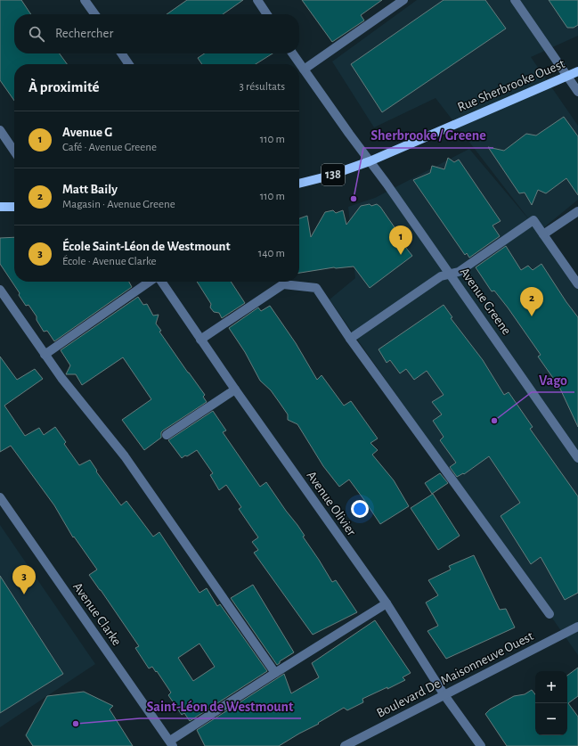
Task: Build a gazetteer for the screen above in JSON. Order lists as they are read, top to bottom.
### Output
{
  "streets": {
    "main road": ["Rue Sherbrooke Ouest", "138"],
    "street": [
      "Avenue Greene",
      "Avenue Olivier",
      "Avenue Clarke",
      "Boulevard De Maisonneuve Ouest"
    ]
  },
  "crossings": [
    ["Rue Sherbrooke Ouest", "Avenue Greene"],
    ["Avenue Olivier", "Boulevard De Maisonneuve Ouest"]
  ],
  "places": ["Sherbrooke / Greene", "Vago", "Saint-Léon de Westmount"],
  "page": {
    "search": "Rechercher",
    "heading": ["À proximité", "3 résultats"],
    "list": [
      {
        "mark": "1",
        "name": "Avenue G",
        "note": "Café · Avenue Greene",
        "value": "110 m"
      },
      {
        "mark": "2",
        "name": "Matt Baily",
        "note": "Magasin · Avenue Greene",
        "value": "110 m"
      },
      {
        "mark": "3",
        "name": "École Saint-Léon de Westmount",
        "note": "École · Avenue Clarke",
        "value": "140 m"
      }
    ],
    "pins": ["1", "2", "3"],
    "map_buttons": ["+", "−"]
  }
}
